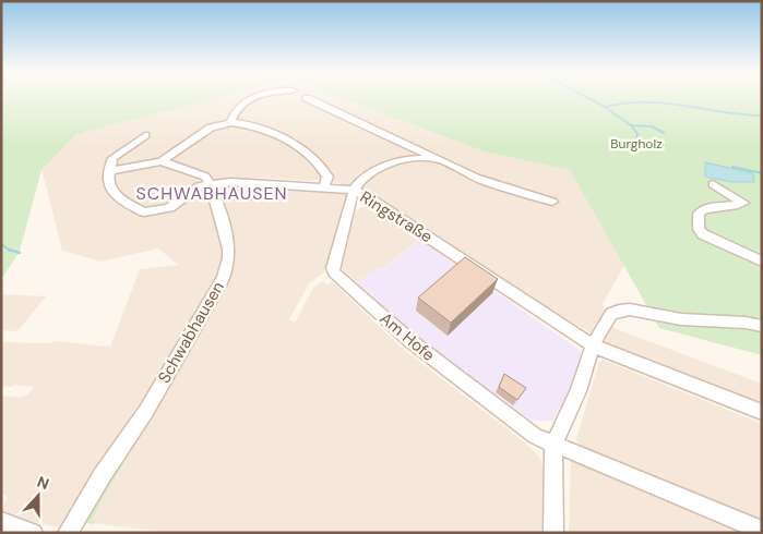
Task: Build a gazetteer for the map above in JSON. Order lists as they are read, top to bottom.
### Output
{
  "streets": {
    "street": ["Ringstraße", "Schwabhausen", "Am Hofe"]
  },
  "crossings": [
    ["Ringstraße", "Schwabhausen"],
    ["Ringstraße", "Am Hofe"]
  ],
  "districts": ["SCHWABHAUSEN"],
  "parks": ["Burgholz"],
  "north": "top"
}
